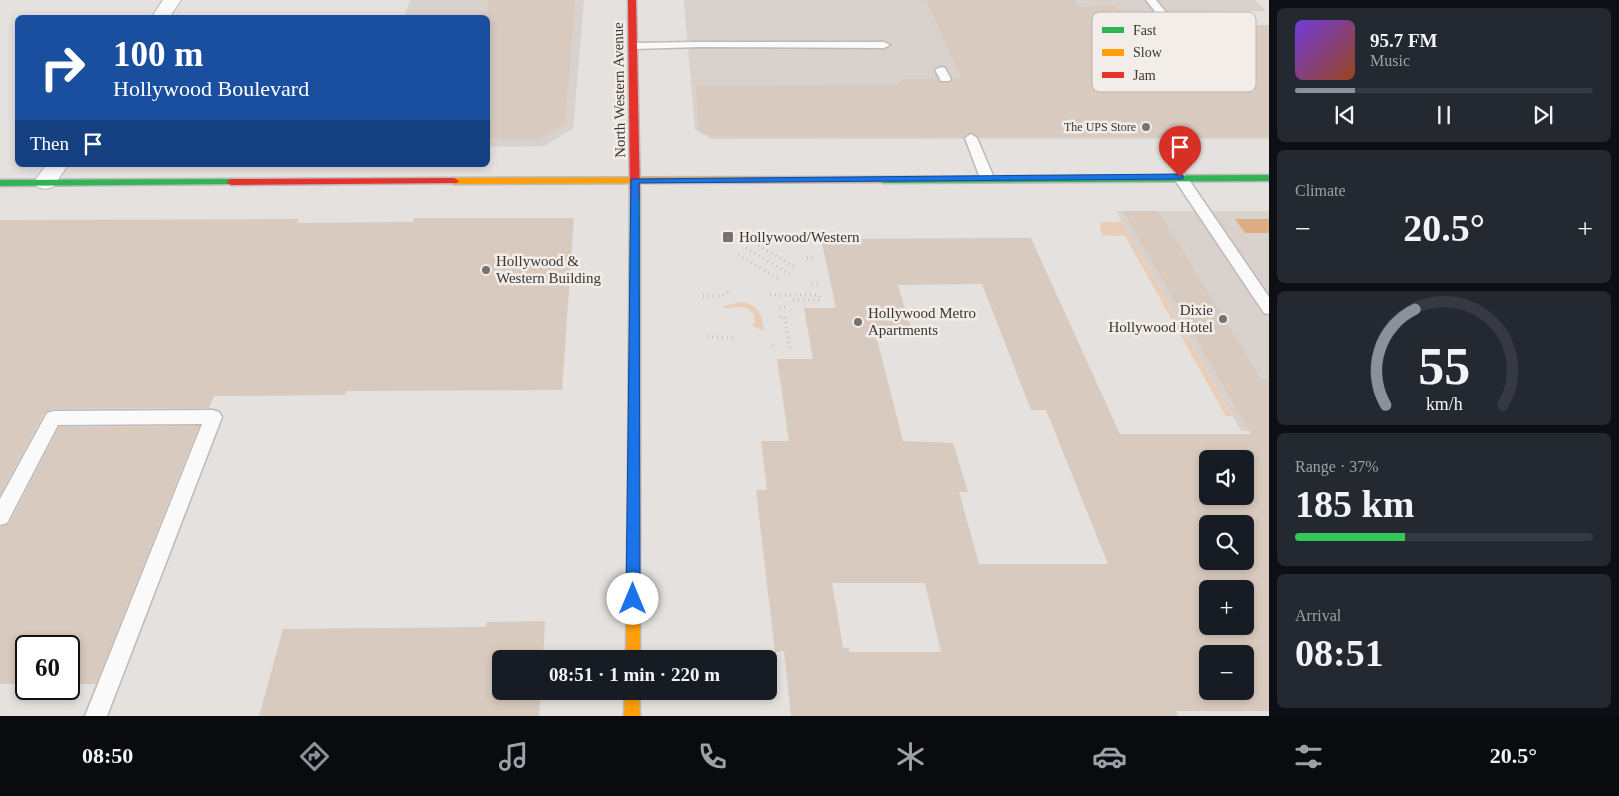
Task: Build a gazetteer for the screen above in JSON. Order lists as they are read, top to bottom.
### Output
{
  "streets": {
    "main road": ["North Western Avenue"]
  },
  "places": {
    "other": [
      "The UPS Store",
      "Hollywood & Western Building",
      "Dixie Hollywood Hotel",
      "Hollywood Metro Apartments"
    ],
    "transit": ["Hollywood/Western"]
  },
  "legend": ["Fast", "Slow", "Jam"],
  "page": {
    "turn": ["100 m", "Hollywood Boulevard"],
    "song": ["95.7 FM", "Music"],
    "then": "Then",
    "tile": [
      "Climate",
      ["Range · 37%", "185 km"],
      ["Arrival", "08:51"]
    ],
    "heat": ["−", "20.5°", "+"],
    "map_buttons": ["+", "−"],
    "limit": "60",
    "trip": "08:51 · 1 min · 220 m",
    "tabs": ["08:50", "20.5°"],
    "gauge": ["55", "km/h"]
  }
}
